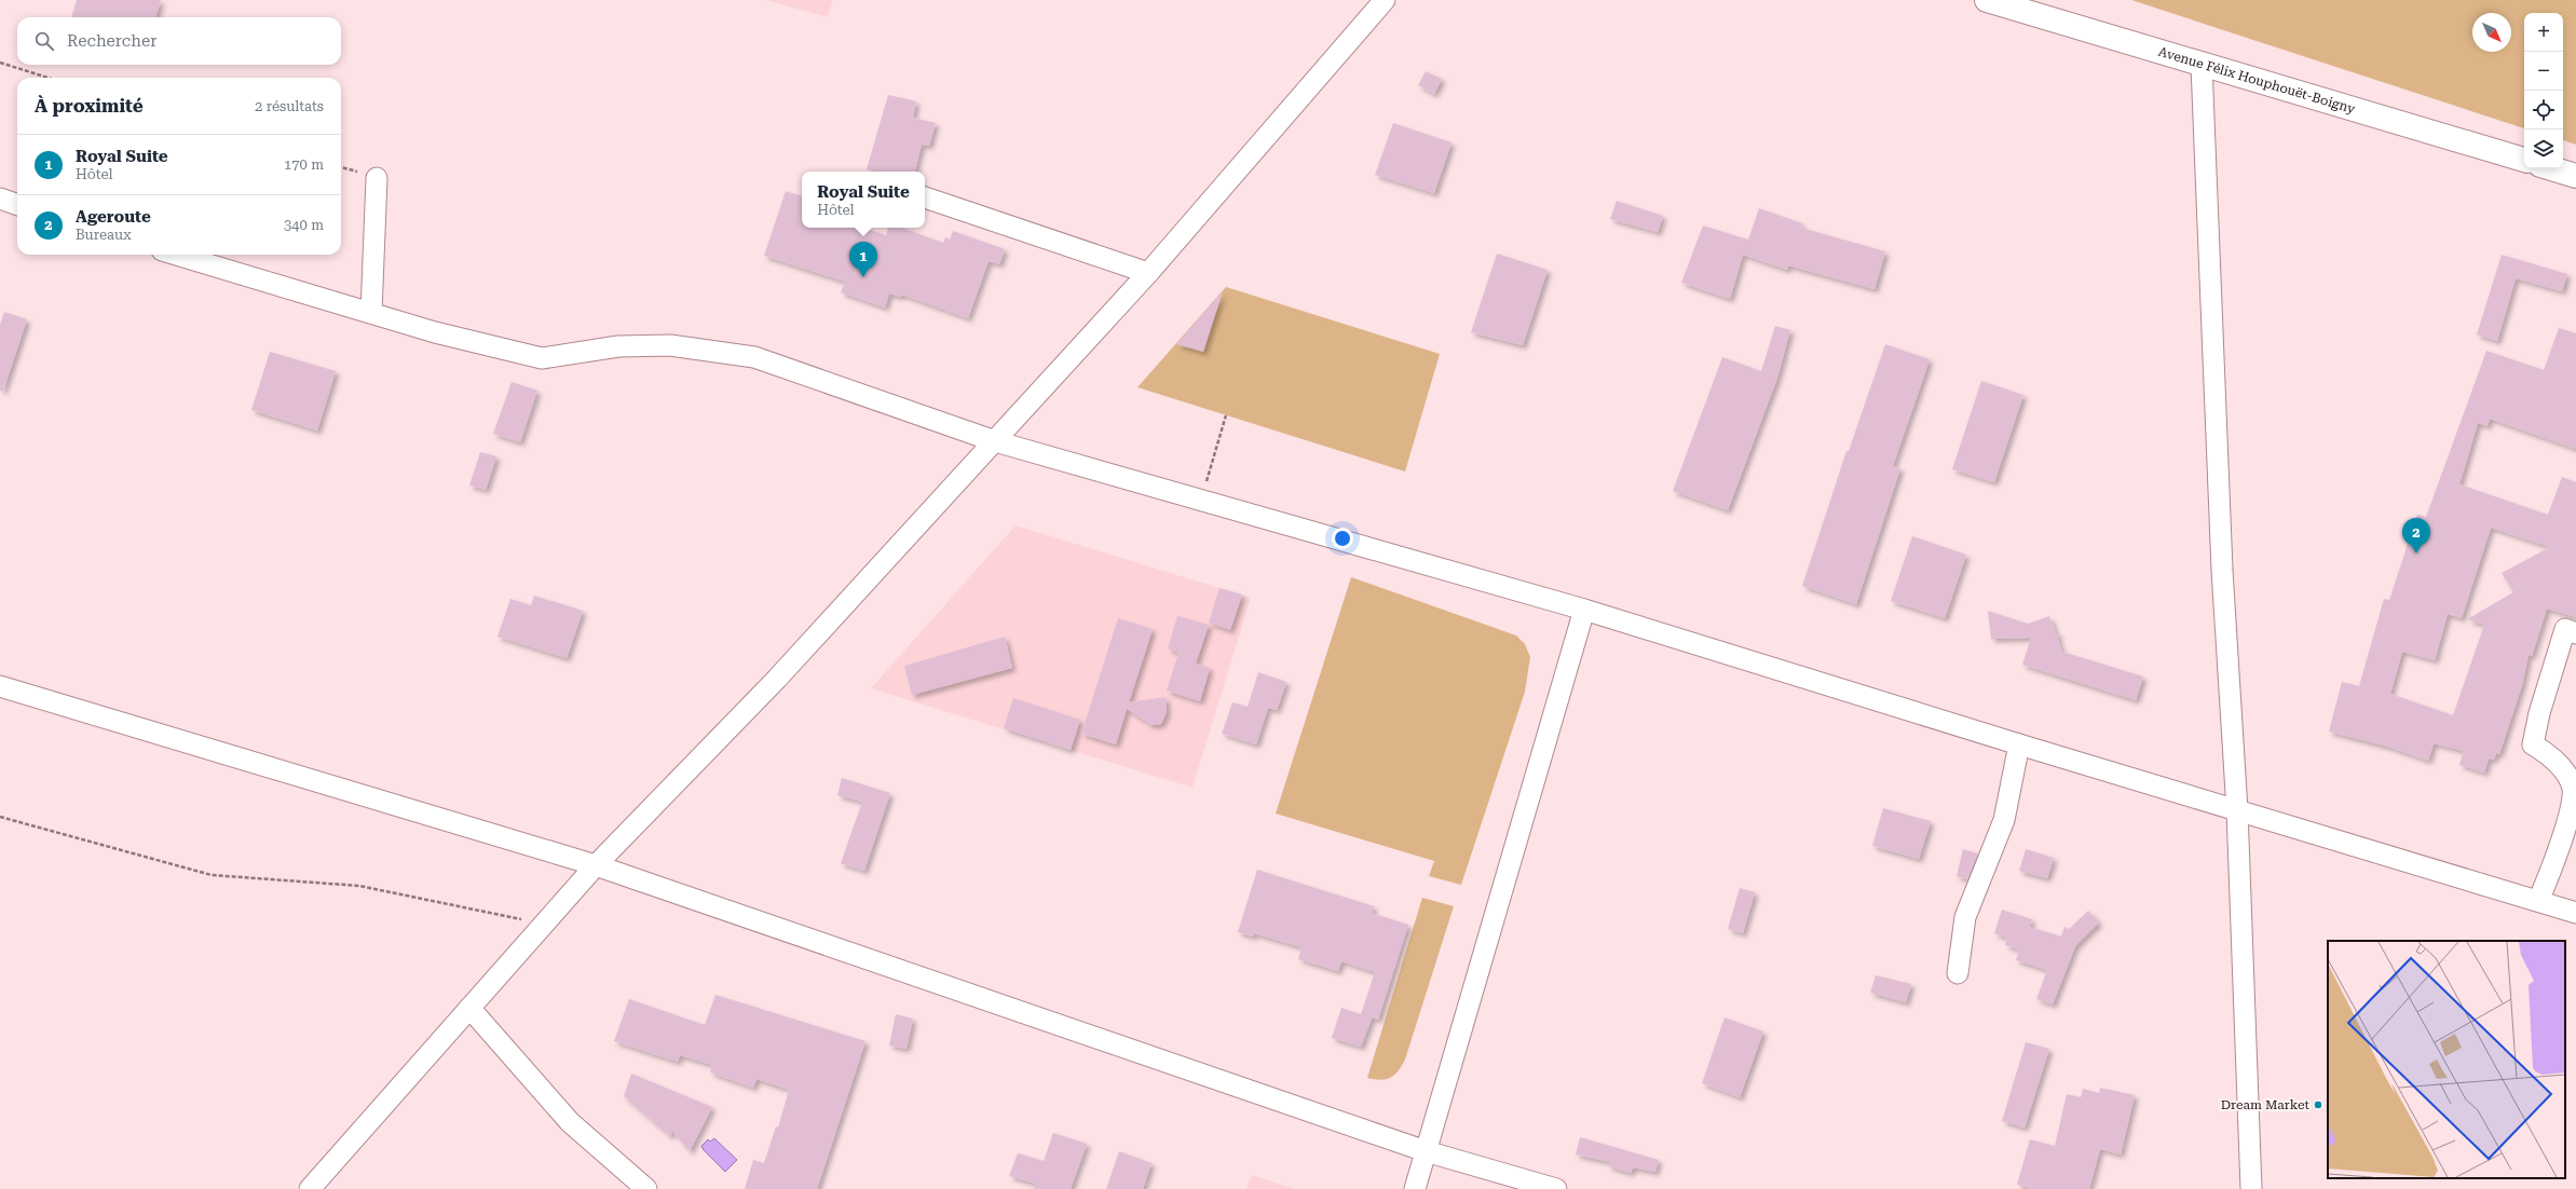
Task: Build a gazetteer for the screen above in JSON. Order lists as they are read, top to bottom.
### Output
{
  "streets": {
    "highway": ["Avenue Félix Houphouët-Boigny"]
  },
  "places": ["Dream Market"],
  "north": "bottom right",
  "page": {
    "map_buttons": ["+", "−"],
    "search": "Rechercher",
    "heading": ["À proximité", "2 résultats"],
    "list": [
      {
        "mark": "1",
        "name": "Royal Suite",
        "note": "Hôtel",
        "value": "170 m"
      },
      {
        "mark": "2",
        "name": "Ageroute",
        "note": "Bureaux",
        "value": "340 m"
      }
    ],
    "popup": ["Royal Suite", "Hôtel"],
    "pins": ["1", "2"]
  }
}
